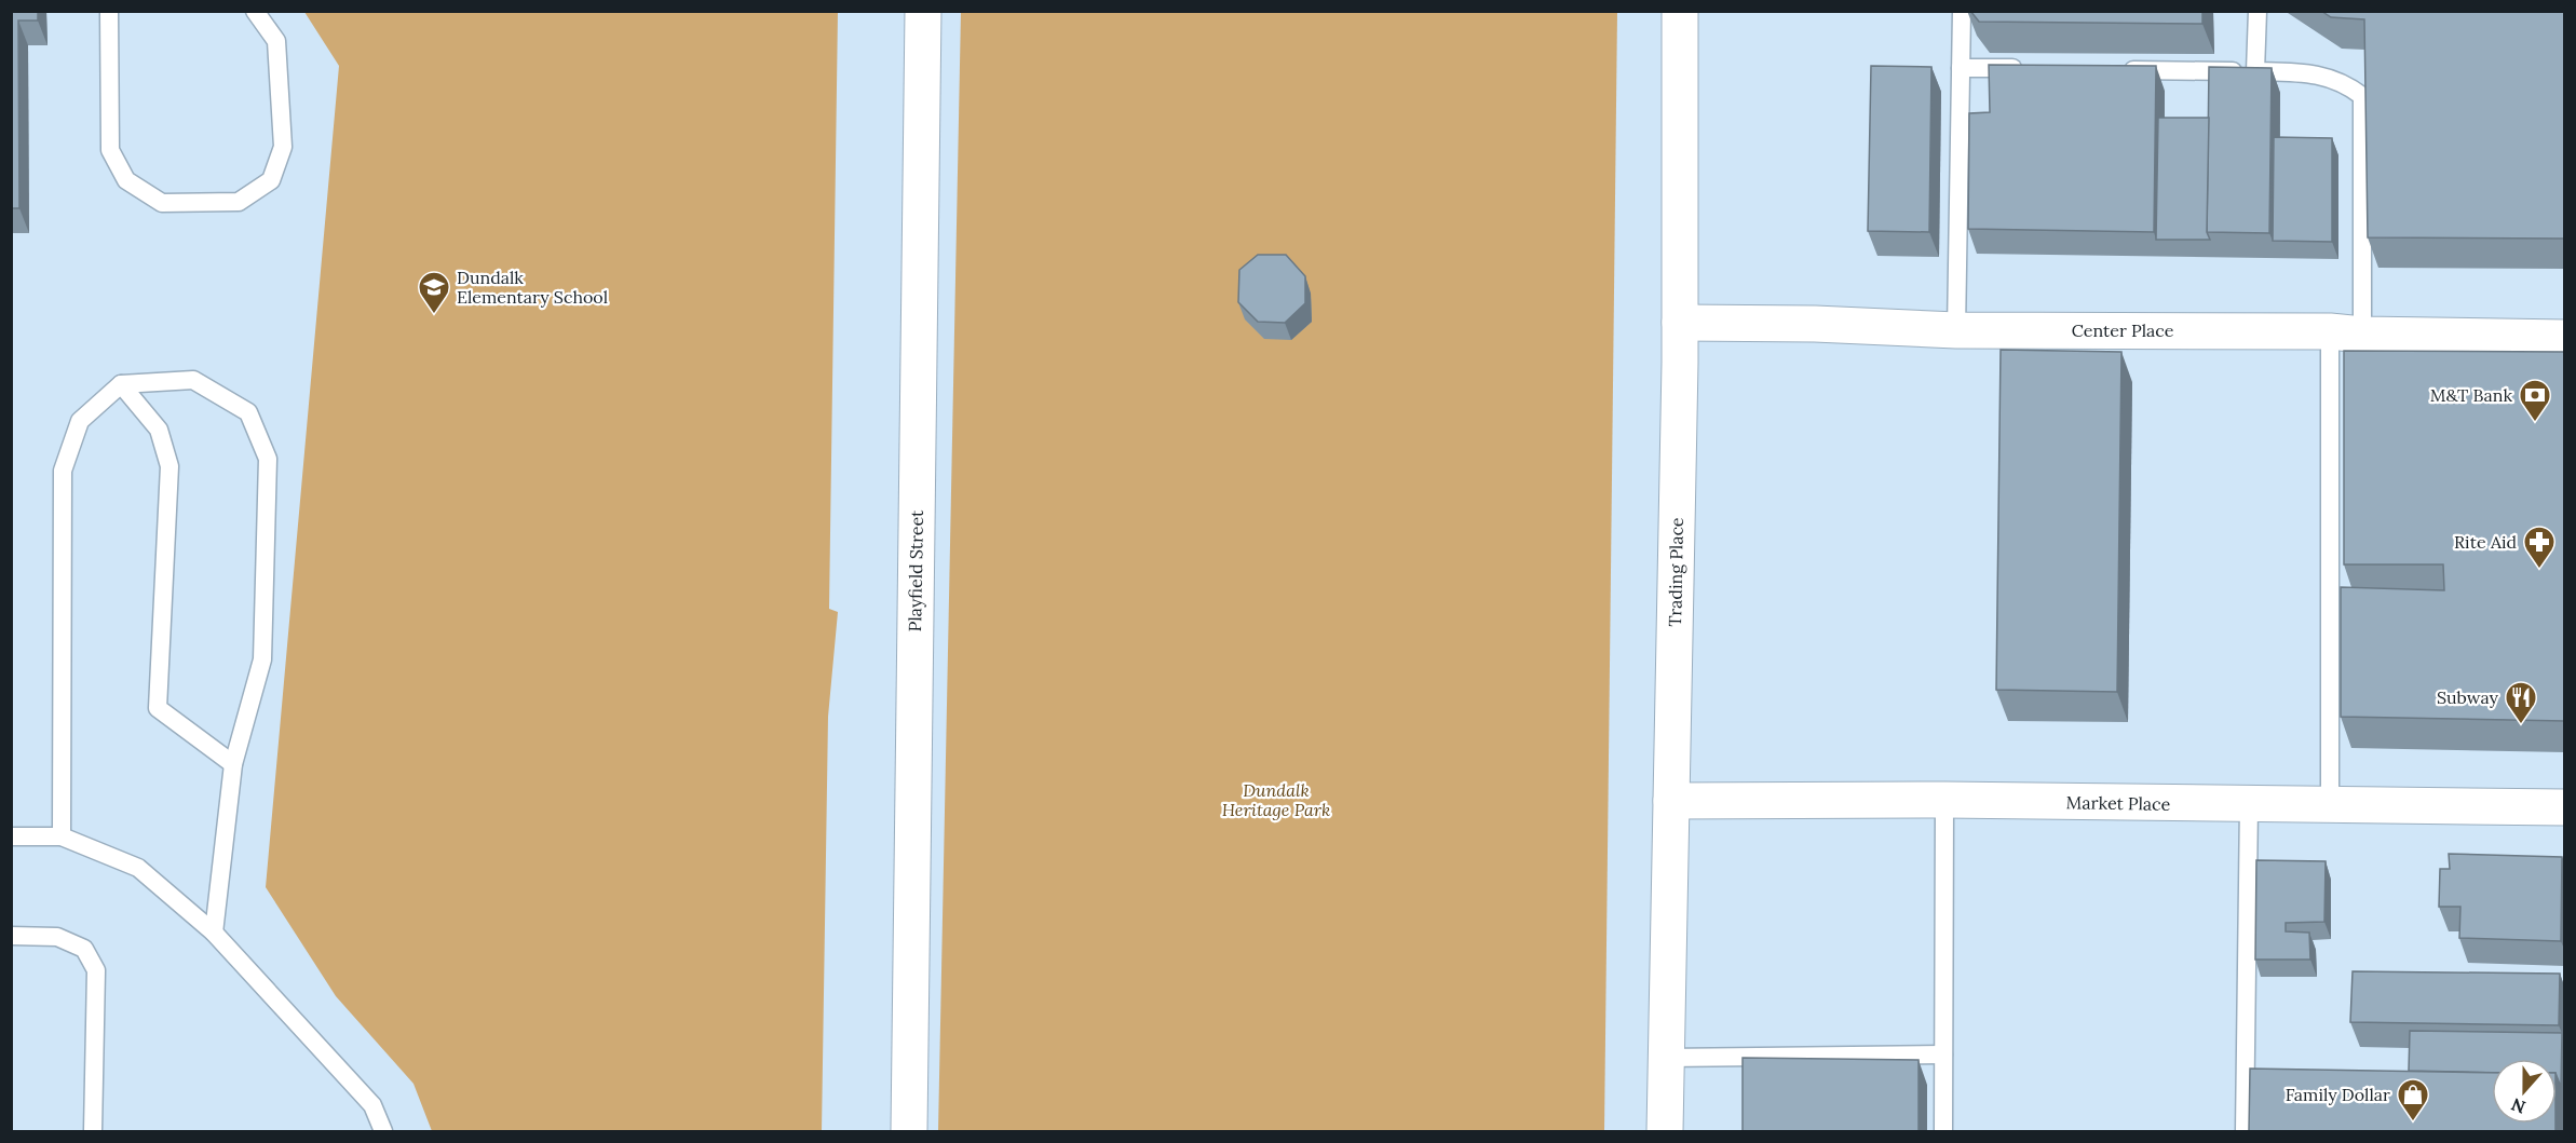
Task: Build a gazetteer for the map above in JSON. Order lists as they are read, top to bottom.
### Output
{
  "streets": {
    "street": [
      "Center Place",
      "Playfield Street",
      "Trading Place",
      "Market Place"
    ]
  },
  "crossings": [
    ["Center Place", "Trading Place"],
    ["Trading Place", "Market Place"]
  ],
  "parks": ["Dundalk Heritage Park"],
  "places": {
    "school or university": ["Dundalk Elementary School"],
    "bank": ["M&T Bank"],
    "pharmacy": ["Rite Aid"],
    "restaurant": ["Subway"],
    "shop": ["Family Dollar"]
  },
  "north": "bottom"
}
